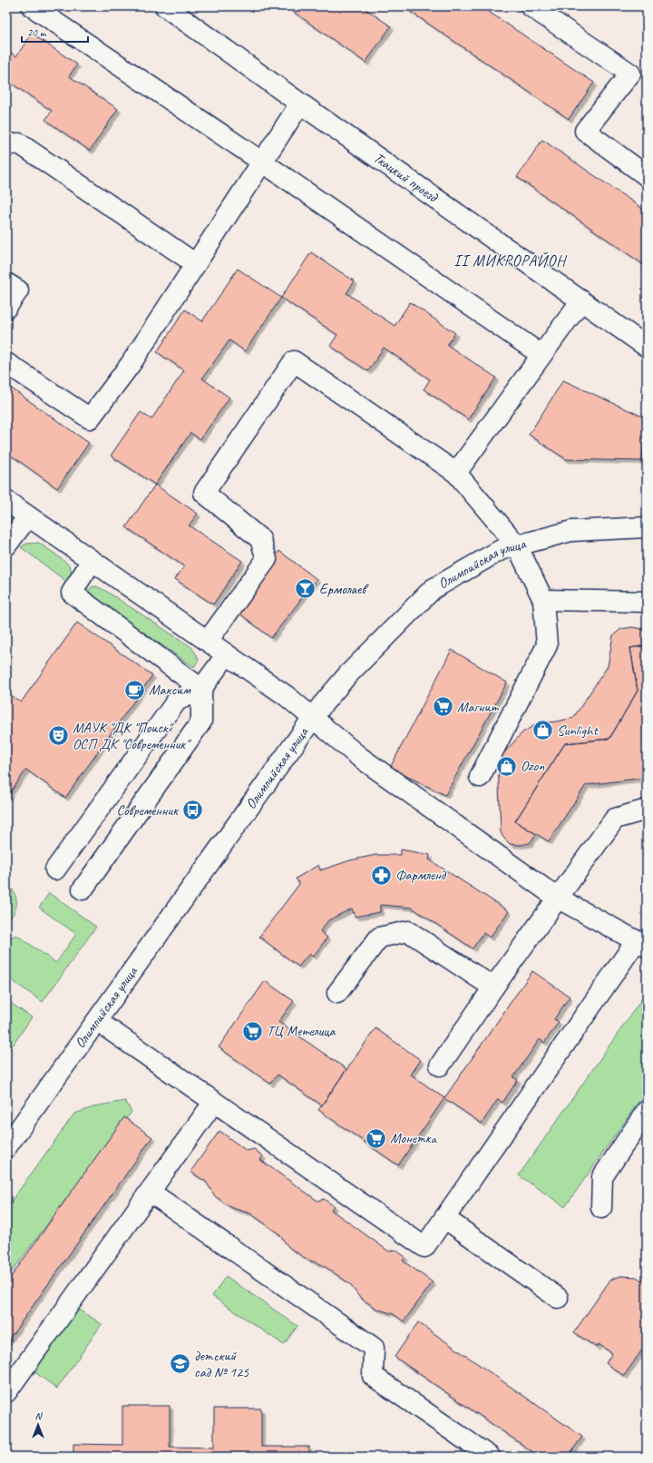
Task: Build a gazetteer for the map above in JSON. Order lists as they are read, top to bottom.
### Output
{
  "streets": {
    "street": ["Ткацкий проезд", "Олимпийская улица"]
  },
  "districts": ["II МИКРОРАЙОН"],
  "places": {
    "bar": ["Ермолаев"],
    "cafe": ["Максим"],
    "supermarket": ["Магнит", "ТЦ Метелица", "Монетка"],
    "shop": ["Sunlight", "Ozon"],
    "theatre": ["МАУК \"ДК \"Поиск\" ОСП ДК \"Современник\""],
    "bus stop": ["Современник"],
    "pharmacy": ["Фармленд"],
    "school or university": ["детский сад № 125"]
  },
  "scale_bar": "20 m",
  "north": "top"
}
